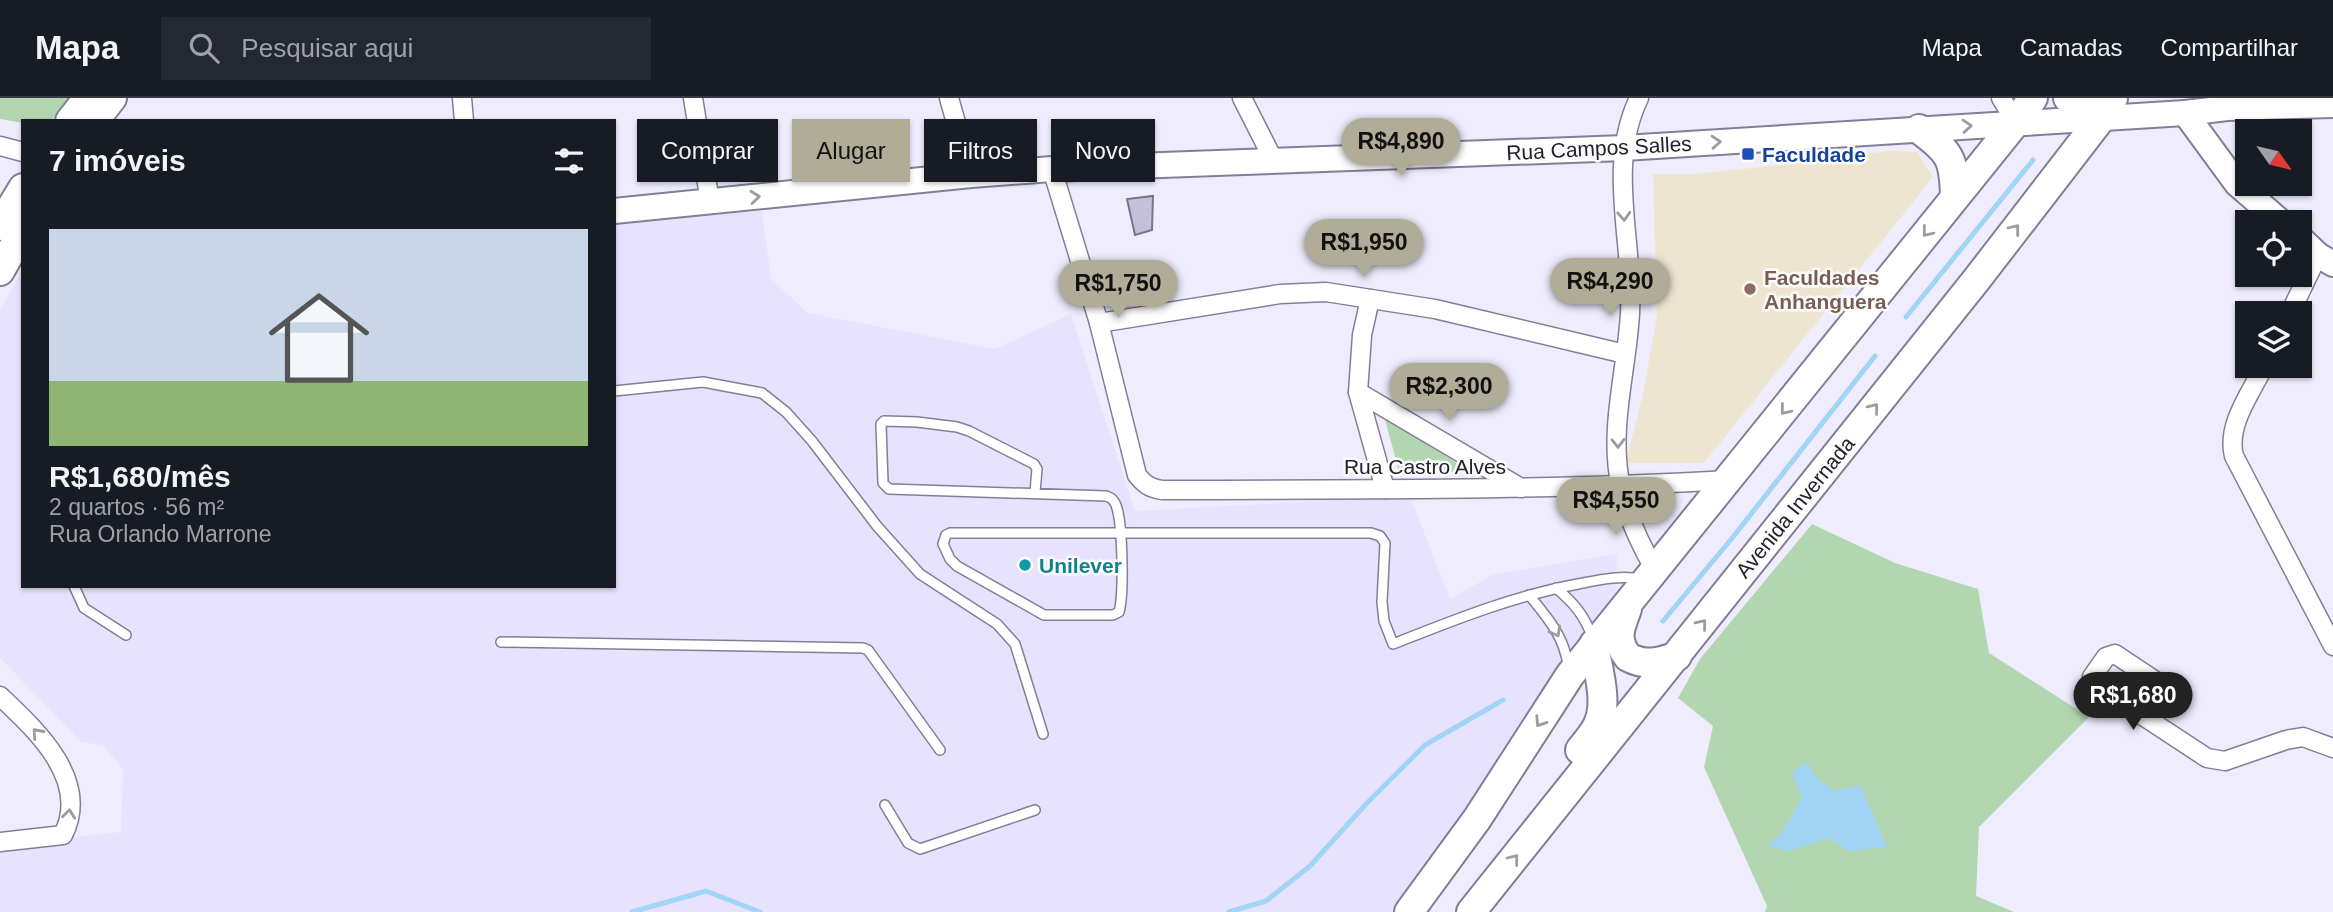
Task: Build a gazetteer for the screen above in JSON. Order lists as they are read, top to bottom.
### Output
{
  "streets": {
    "main road": ["Rua Campos Salles", "Avenida Invernada"],
    "street": ["Rua Castro Alves"]
  },
  "crossings": [
    ["Rua Campos Salles", "Avenida Invernada"]
  ],
  "one_way": ["Rua Campos Salles"],
  "places": {
    "transit": ["Faculdade"],
    "other": ["Faculdades Anhanguera", "Unilever"]
  },
  "north": "bottom right",
  "page": {
    "header": "Mapa",
    "search": "Pesquisar aqui",
    "nav": ["Mapa", "Camadas", "Compartilhar"],
    "price": [
      "R$4,890",
      "R$1,950",
      "R$4,290",
      "R$1,750",
      "R$2,300",
      "R$4,550",
      "R$1,680"
    ],
    "chip": [
      "Comprar",
      "Alugar",
      "Filtros",
      "Novo"
    ],
    "heading": "7 imóveis",
    "list": [
      {
        "name": "R$1,680/mês",
        "note": "2 quartos · 56 m² · Rua Orlando Marrone"
      }
    ]
  }
}
